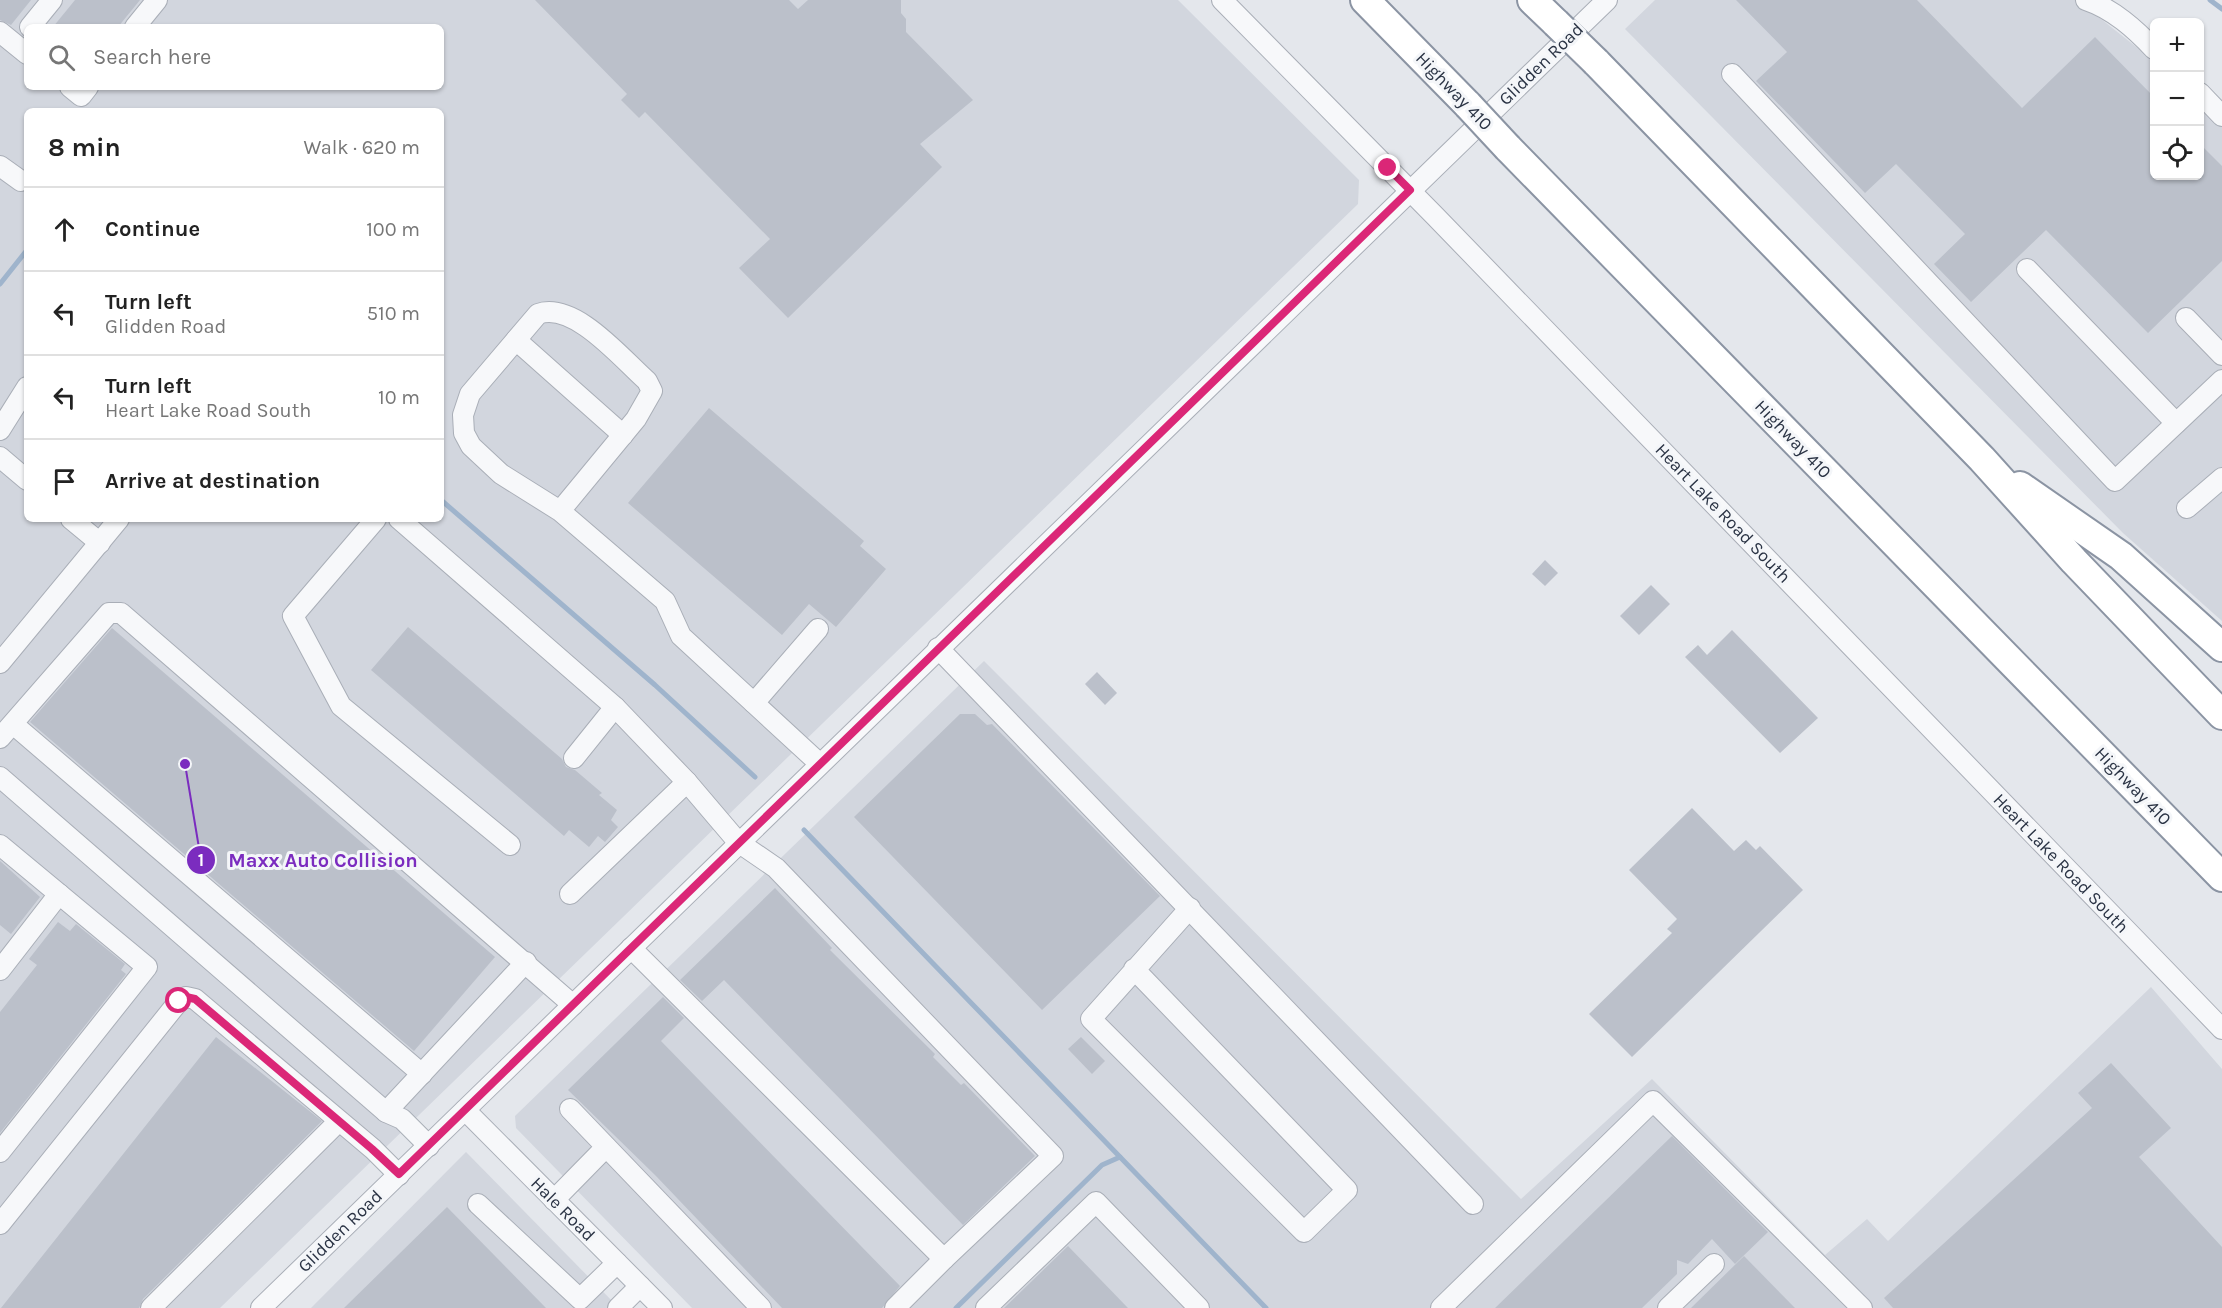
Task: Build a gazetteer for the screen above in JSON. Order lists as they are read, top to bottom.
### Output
{
  "streets": {
    "highway": ["Highway 410"],
    "street": ["Glidden Road", "Heart Lake Road South", "Hale Road"]
  },
  "crossings": [
    ["Glidden Road", "Heart Lake Road South"],
    ["Glidden Road", "Hale Road"]
  ],
  "places": ["Maxx Auto Collision"],
  "page": {
    "map_buttons": ["+", "−"],
    "search": "Search here",
    "heading": ["8 min", "Walk · 620 m"],
    "list": [
      ["Continue", "100 m"],
      ["Turn left", "Glidden Road", "510 m"],
      ["Turn left", "Heart Lake Road South", "10 m"],
      "Arrive at destination"
    ]
  }
}
